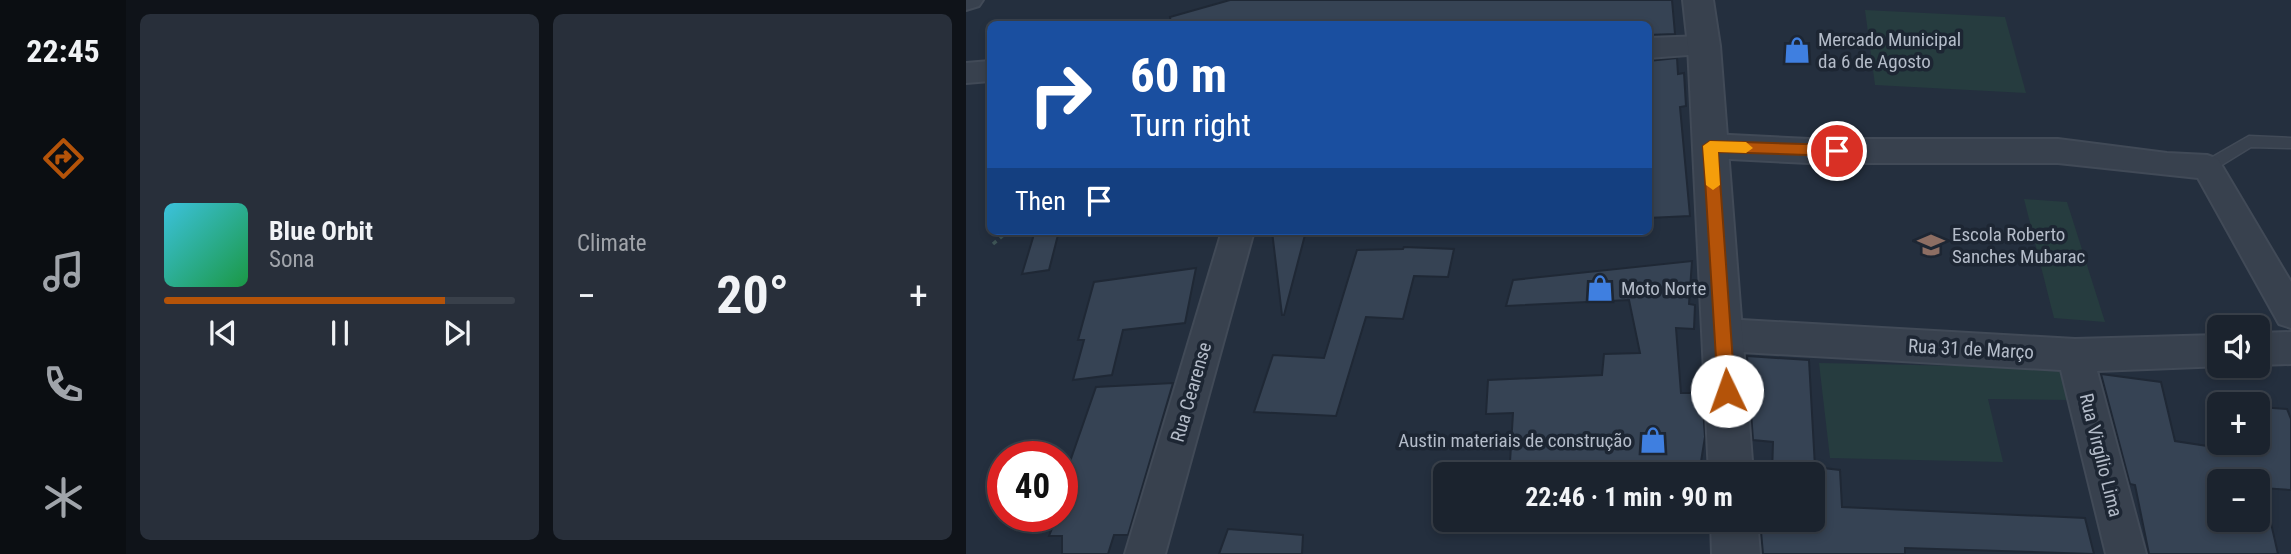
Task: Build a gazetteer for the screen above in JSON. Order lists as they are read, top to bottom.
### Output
{
  "streets": {
    "street": ["Rua 31 de Março", "Rua Cearense", "Rua Virgílio Lima"]
  },
  "crossings": [
    ["Rua 31 de Março", "Rua Virgílio Lima"]
  ],
  "places": {
    "shop": ["Mercado Municipal da 6 de Agosto", "Moto Norte", "Austin materiais de construção"],
    "school or university": ["Escola Roberto Sanches Mubarac"]
  },
  "page": {
    "tabs": "22:45",
    "tile": "Climate",
    "turn": ["60 m", "Turn right"],
    "then": "Then",
    "song": ["Blue Orbit", "Sona"],
    "heat": ["−", "20°", "+"],
    "map_buttons": ["+", "−"],
    "limit": "40",
    "trip": "22:46 · 1 min · 90 m"
  }
}
